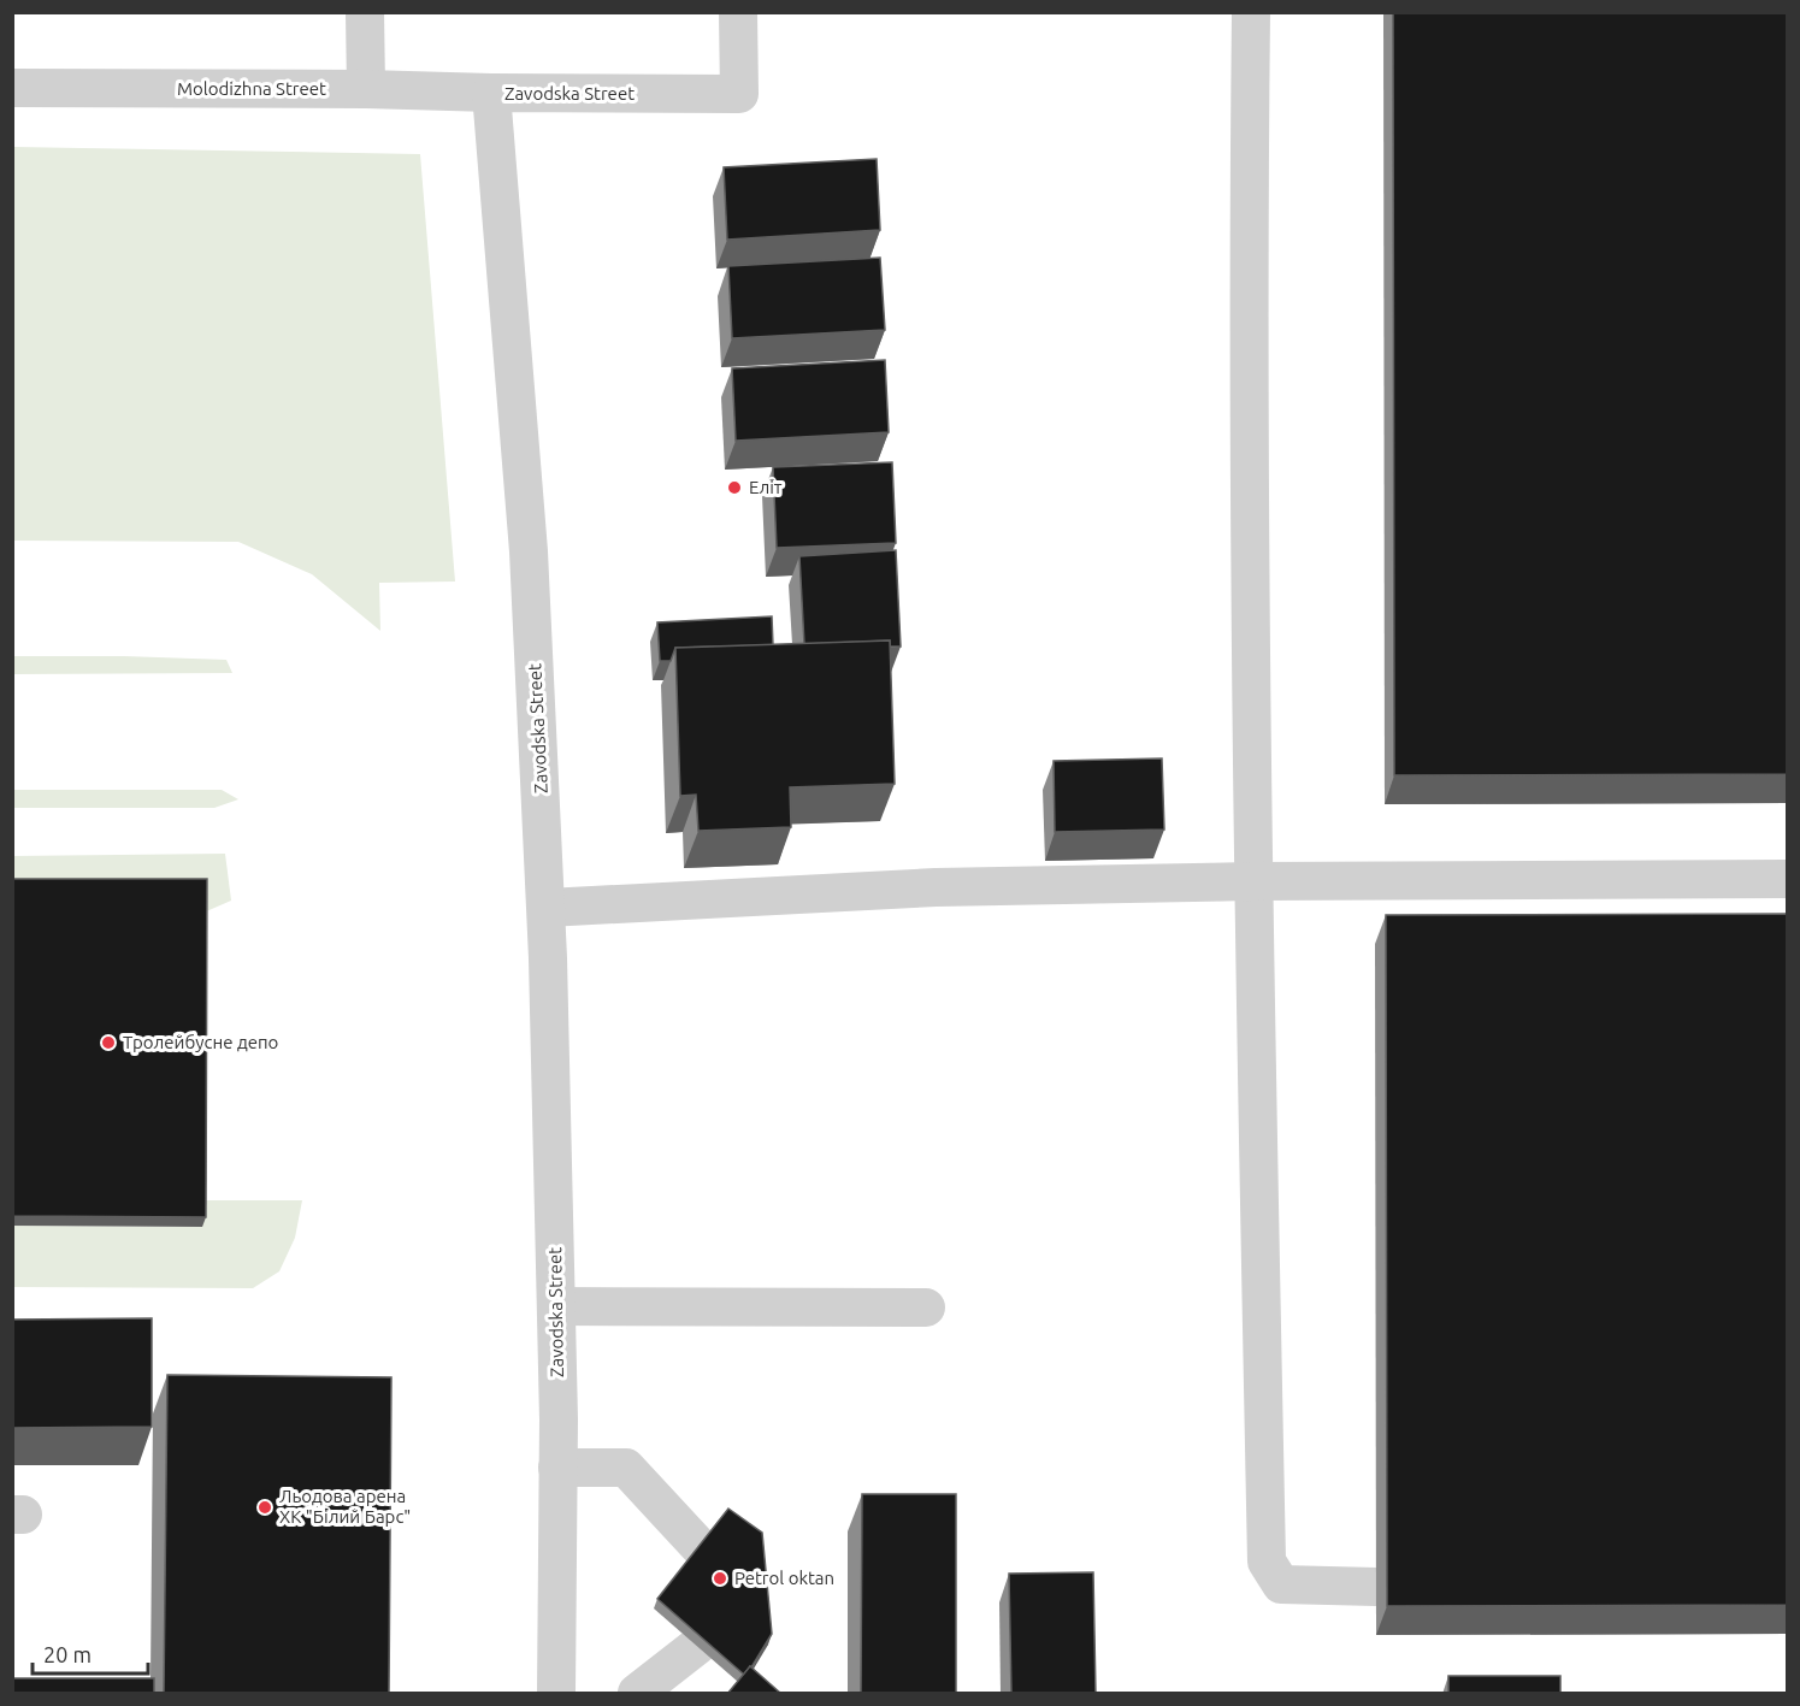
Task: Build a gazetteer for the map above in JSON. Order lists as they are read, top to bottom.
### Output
{
  "streets": {
    "street": ["Molodizhna Street", "Zavodska Street"]
  },
  "crossings": [
    ["Molodizhna Street", "Zavodska Street"]
  ],
  "places": [
    "Еліт",
    "Тролейбусне депо",
    "Льодова арена ХК \"Білий Барс\"",
    "Petrol oktan"
  ],
  "scale_bar": "20 m"
}
